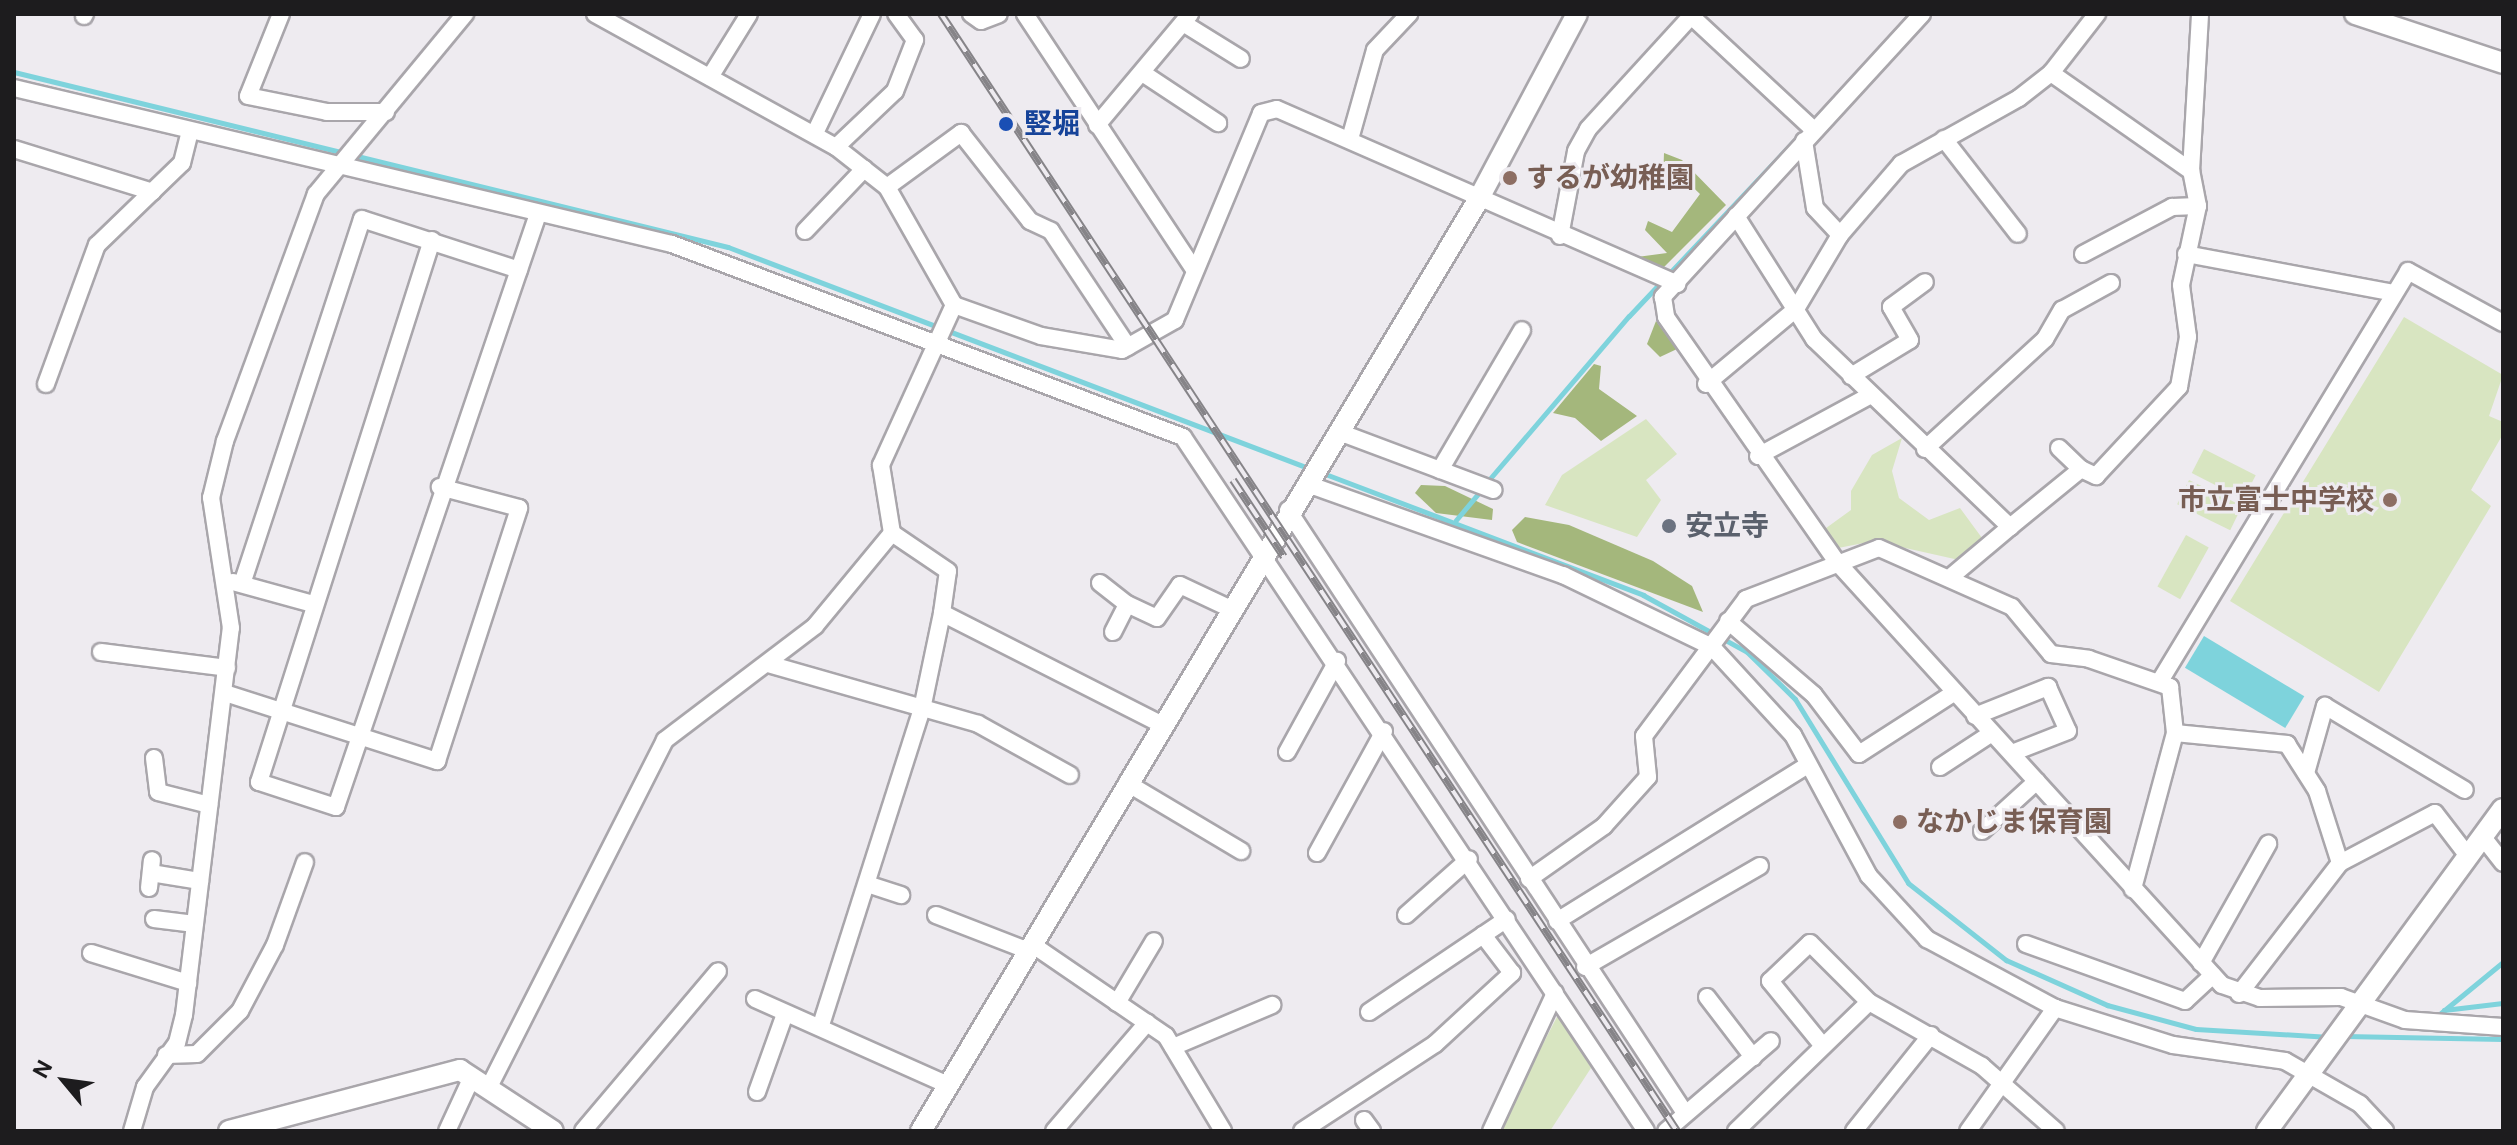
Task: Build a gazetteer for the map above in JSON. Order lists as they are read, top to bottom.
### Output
{
  "places": [
    "竪堀",
    "するが幼稚園",
    "市立富士中学校",
    "安立寺",
    "なかじま保育園"
  ],
  "north": "top left"
}
